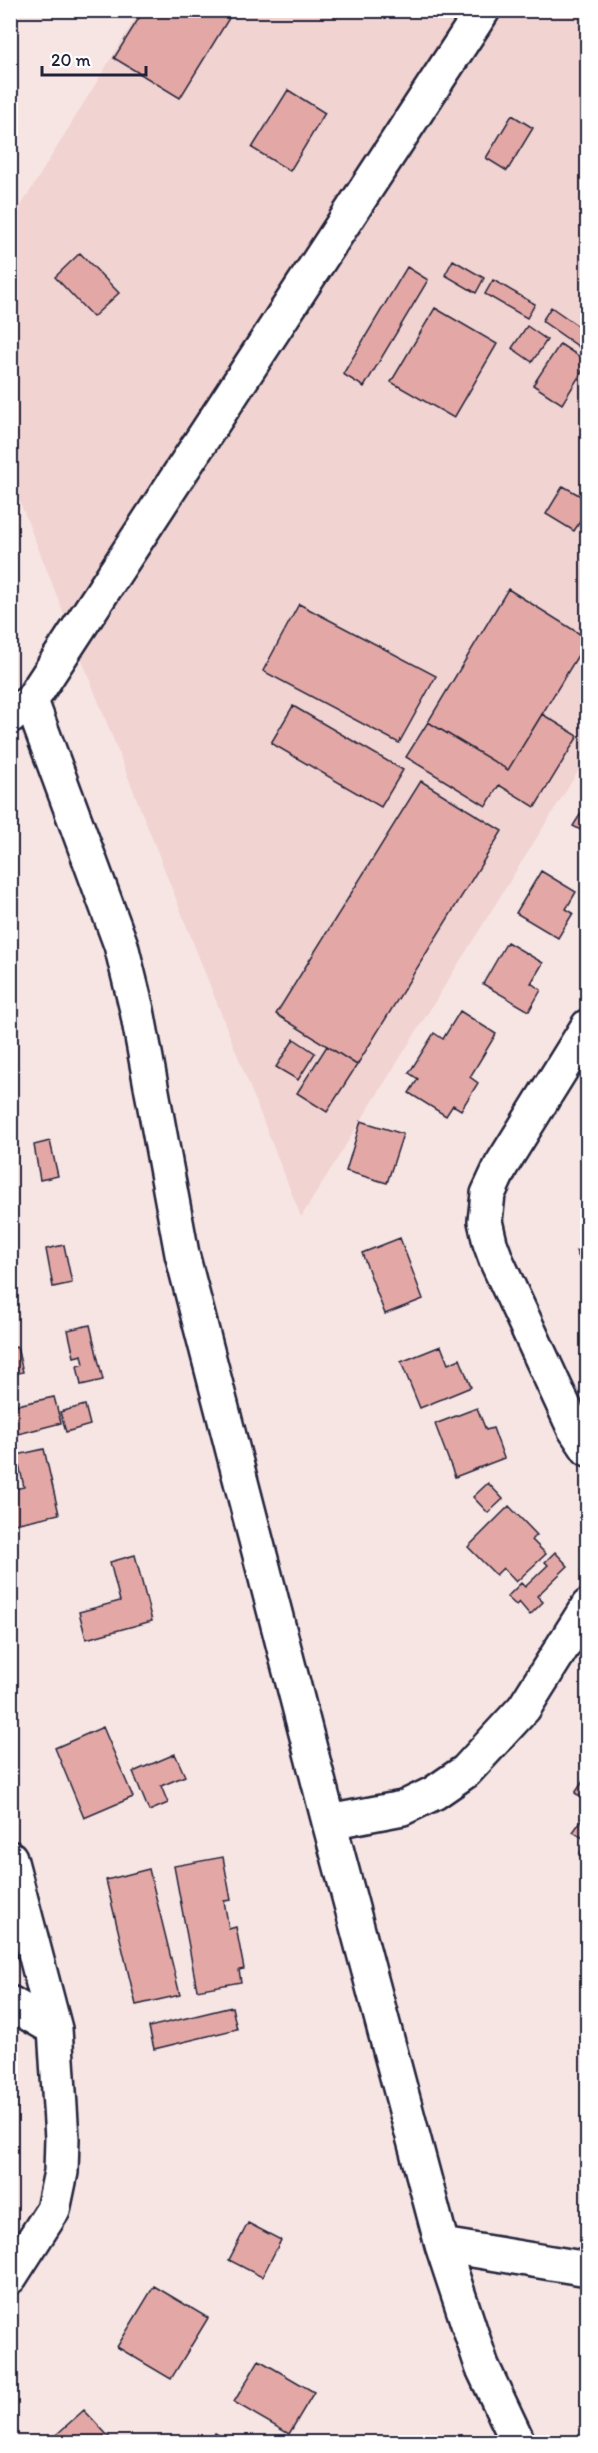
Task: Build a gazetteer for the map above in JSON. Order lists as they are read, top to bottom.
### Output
{
  "scale_bar": "20 m"
}
